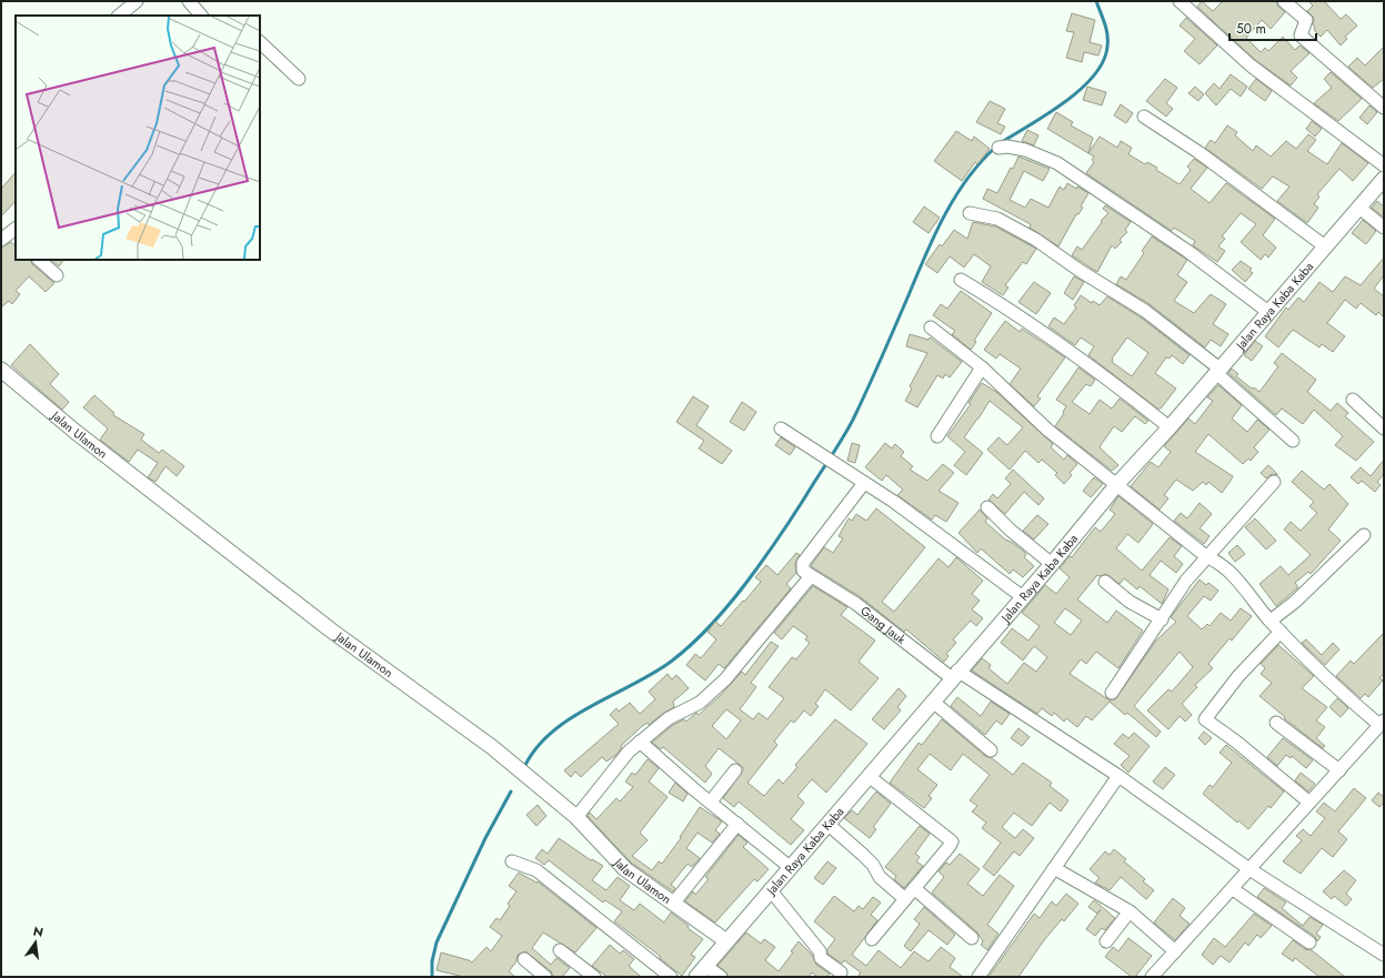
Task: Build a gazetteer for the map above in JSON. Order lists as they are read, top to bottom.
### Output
{
  "streets": {
    "street": ["Jalan Raya Kaba Kaba", "Jalan Ulamon", "Gang Jauk"]
  },
  "crossings": [
    ["Jalan Raya Kaba Kaba", "Jalan Ulamon"],
    ["Jalan Raya Kaba Kaba", "Gang Jauk"]
  ],
  "scale_bar": "50 m",
  "north": "top"
}
